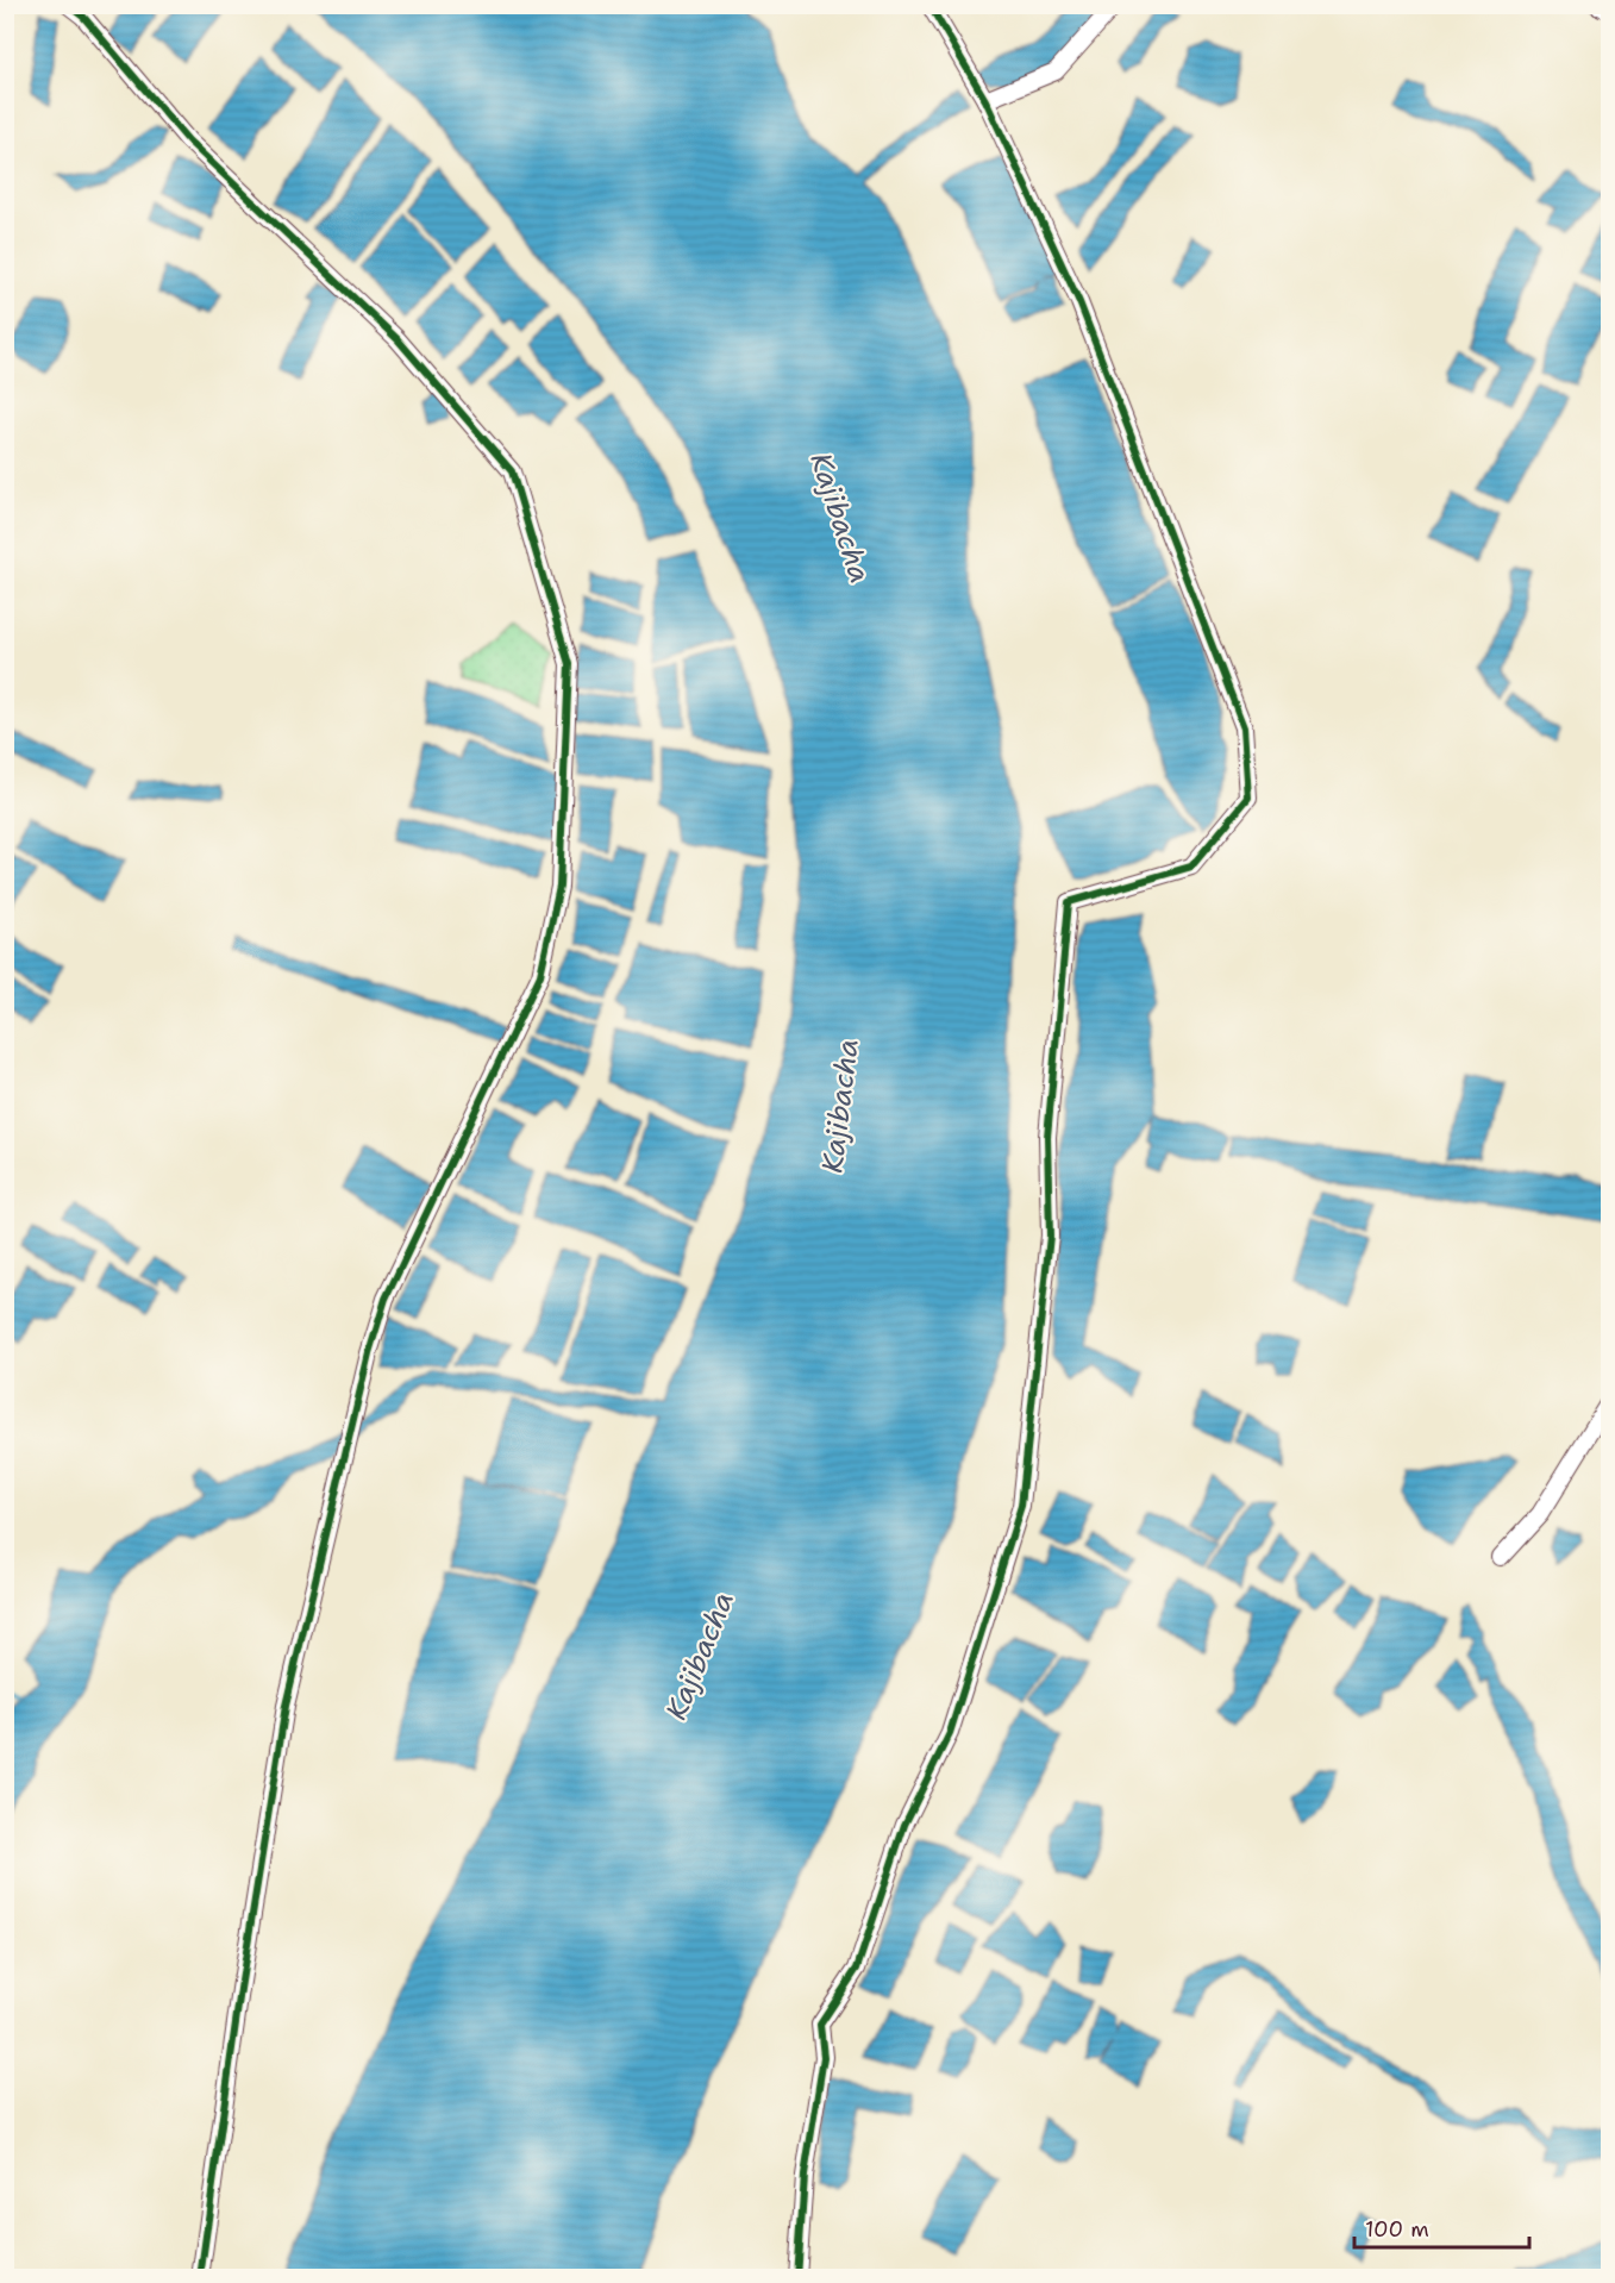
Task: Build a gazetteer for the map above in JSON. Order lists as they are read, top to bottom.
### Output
{
  "water": ["Kajibacha"],
  "scale_bar": "100 m"
}
